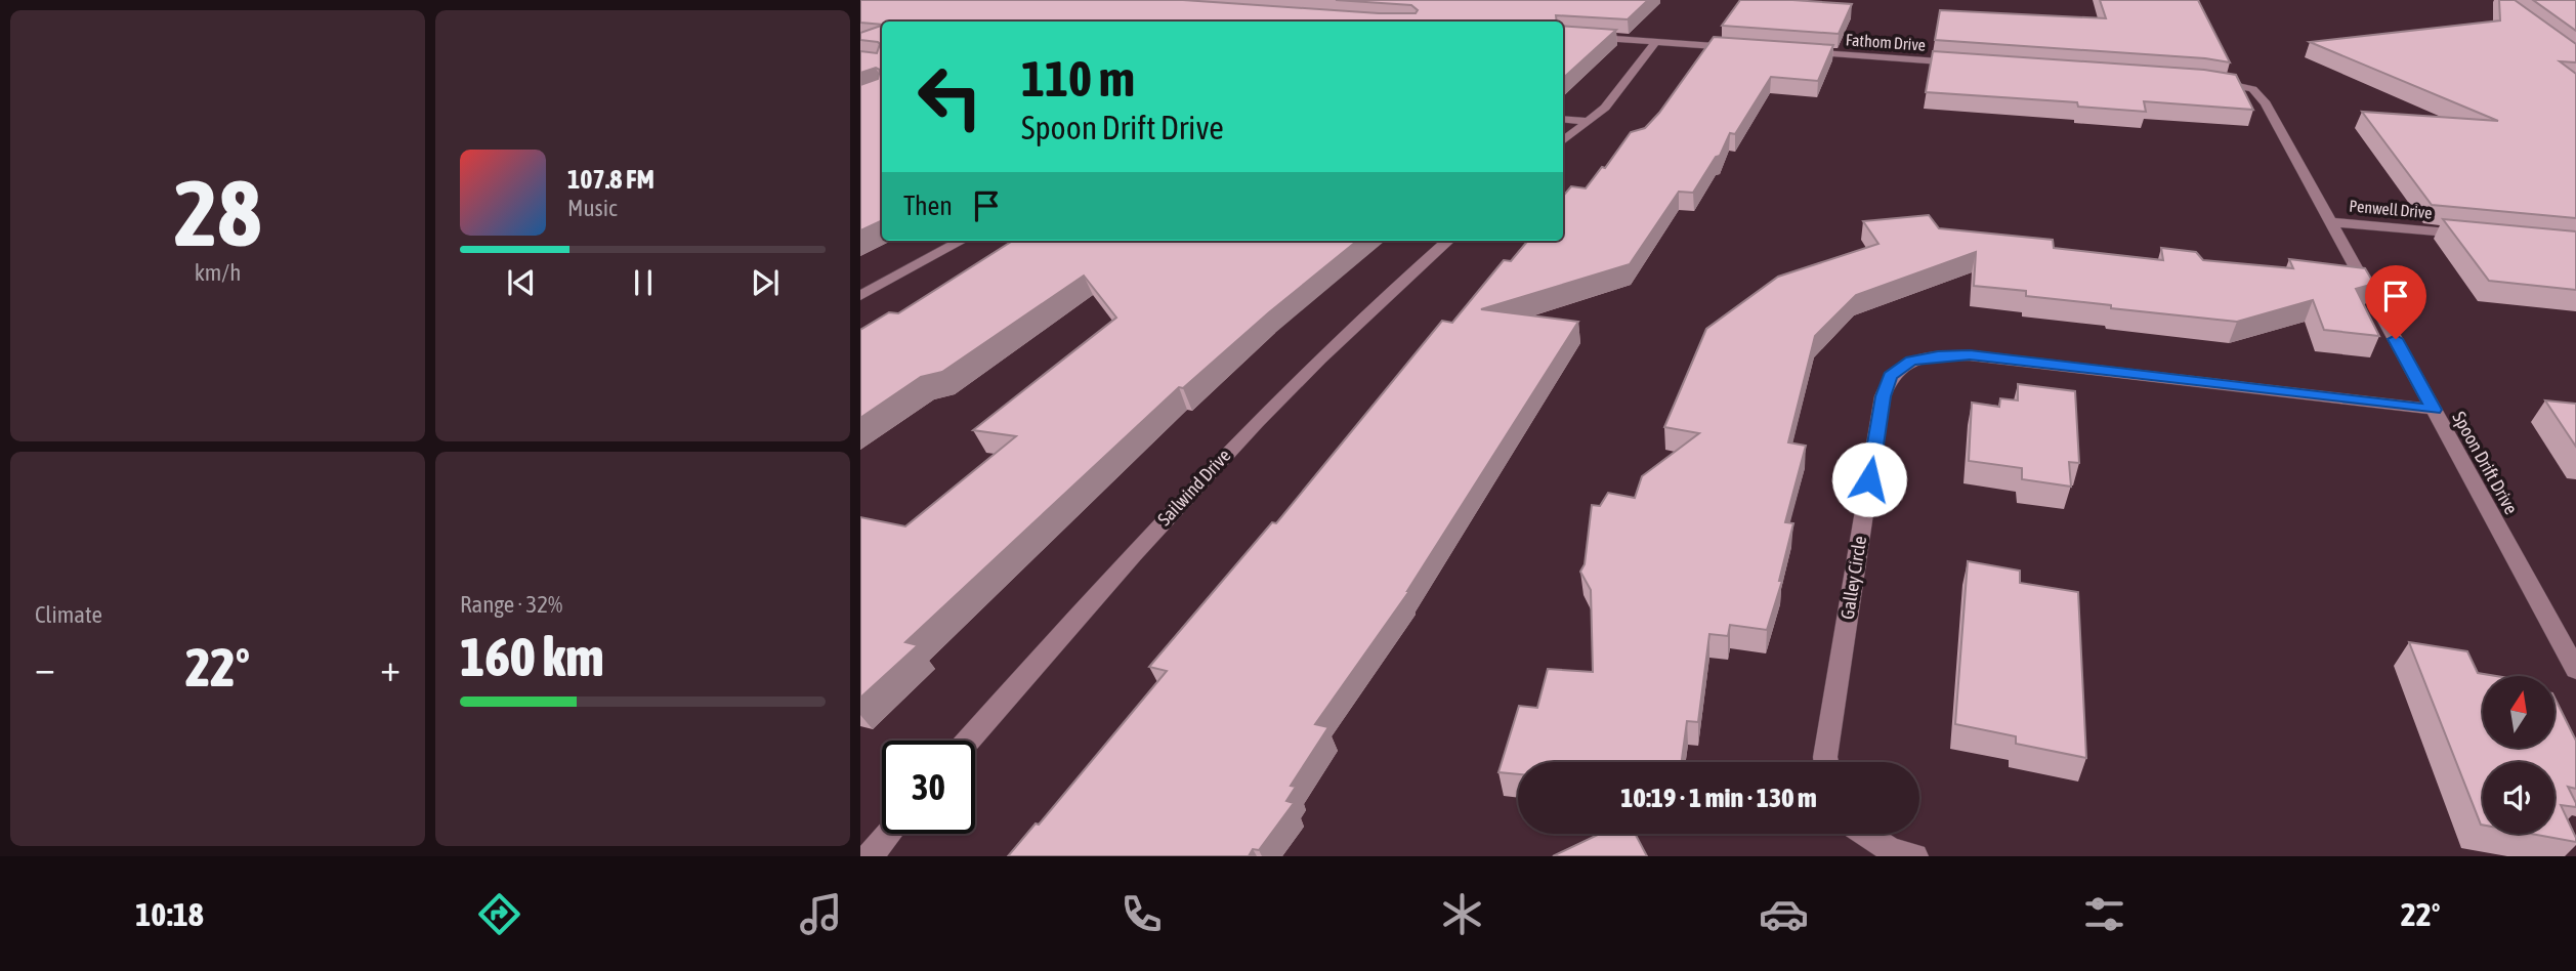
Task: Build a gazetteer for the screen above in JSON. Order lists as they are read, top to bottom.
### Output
{
  "streets": {
    "street": [
      "Fathom Drive",
      "Penwell Drive",
      "Spoon Drift Drive",
      "Sailwind Drive",
      "Galley Circle"
    ]
  },
  "crossings": [
    ["Penwell Drive", "Spoon Drift Drive"],
    ["Spoon Drift Drive", "Galley Circle"]
  ],
  "north": "top",
  "page": {
    "tile": [
      ["28", "km/h"],
      "Climate",
      ["Range · 32%", "160 km"]
    ],
    "turn": ["110 m", "Spoon Drift Drive"],
    "song": ["107.8 FM", "Music"],
    "then": "Then",
    "heat": ["−", "22°", "+"],
    "limit": "30",
    "trip": "10:19 · 1 min · 130 m",
    "tabs": ["10:18", "22°"]
  }
}
